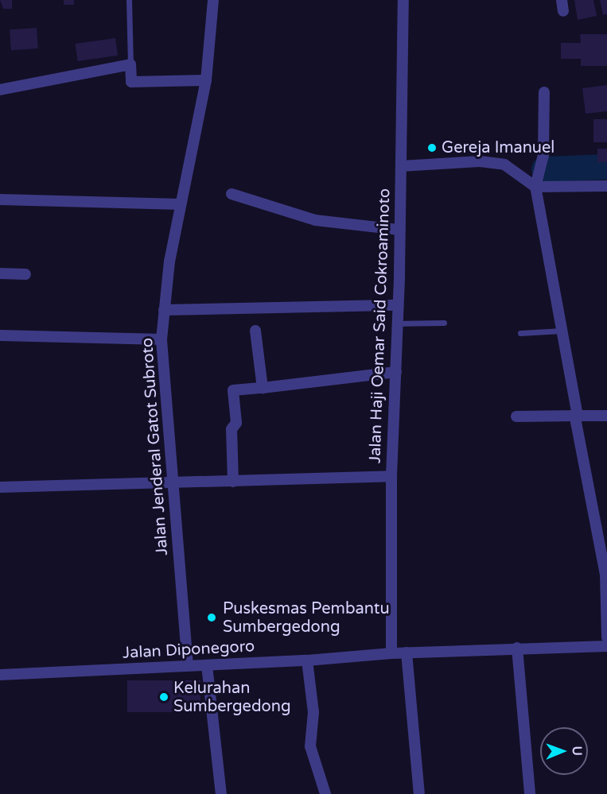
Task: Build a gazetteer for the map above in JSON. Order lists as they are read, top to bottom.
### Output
{
  "streets": {
    "street": ["Jalan Haji Oemar Said Cokroaminoto", "Jalan Jenderal Gatot Subroto", "Jalan Diponegoro"]
  },
  "crossings": [
    ["Jalan Haji Oemar Said Cokroaminoto", "Jalan Diponegoro"],
    ["Jalan Jenderal Gatot Subroto", "Jalan Diponegoro"]
  ],
  "places": ["Gereja Imanuel", "Puskesmas Pembantu Sumbergedong", "Kelurahan Sumbergedong"],
  "north": "right"
}
